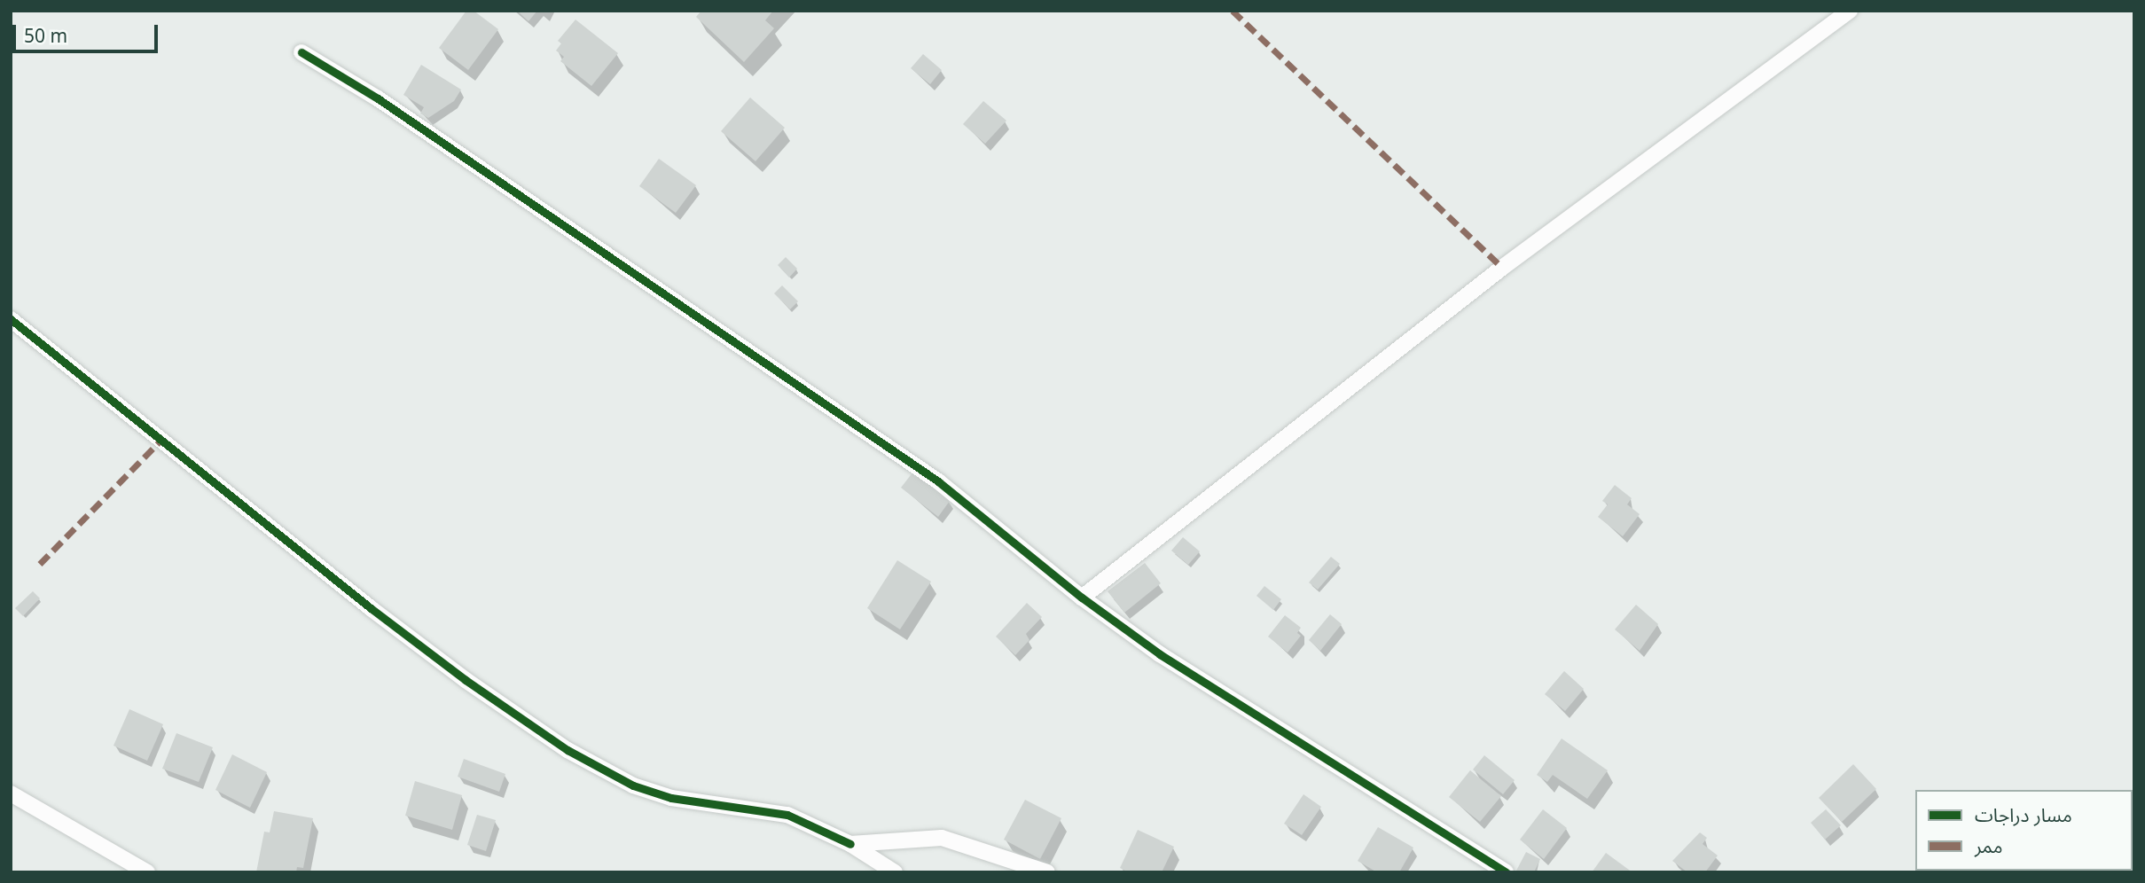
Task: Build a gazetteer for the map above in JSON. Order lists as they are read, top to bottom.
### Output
{
  "legend": ["مسار دراجات", "ممر"],
  "scale_bar": "50 m"
}
